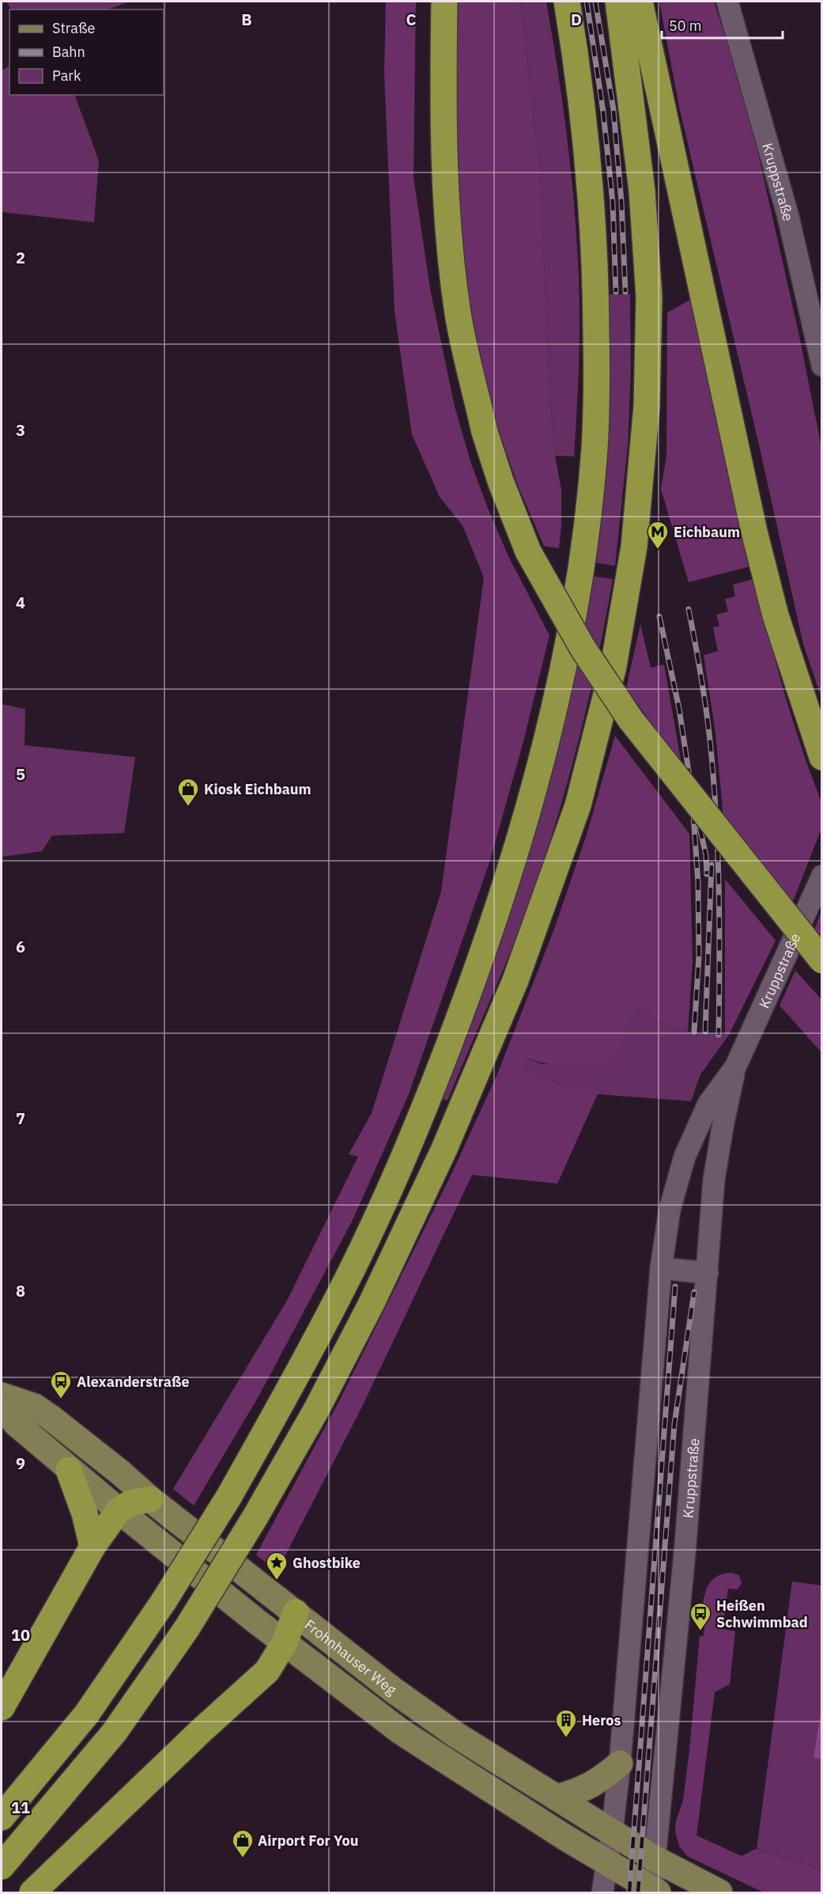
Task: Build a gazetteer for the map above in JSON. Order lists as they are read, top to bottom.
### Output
{
  "streets": {
    "main road": ["Frohnhauser Weg"],
    "street": ["Kruppstraße"]
  },
  "crossings": [
    ["Kruppstraße", "Frohnhauser Weg"]
  ],
  "places": {
    "metro station": ["Eichbaum"],
    "shop": ["Kiosk Eichbaum", "Airport For You"],
    "bus stop": ["Alexanderstraße", "Heißen Schwimmbad"],
    "place": ["Ghostbike"],
    "building": ["Heros"]
  },
  "legend": ["Straße", "Bahn", "Park"],
  "scale_bar": "50 m",
  "grid": {
    "columns": ["B", "C", "D"],
    "rows": [
      "2",
      "3",
      "4",
      "5",
      "6",
      "7",
      "8",
      "9",
      "10",
      "11"
    ]
  }
}
